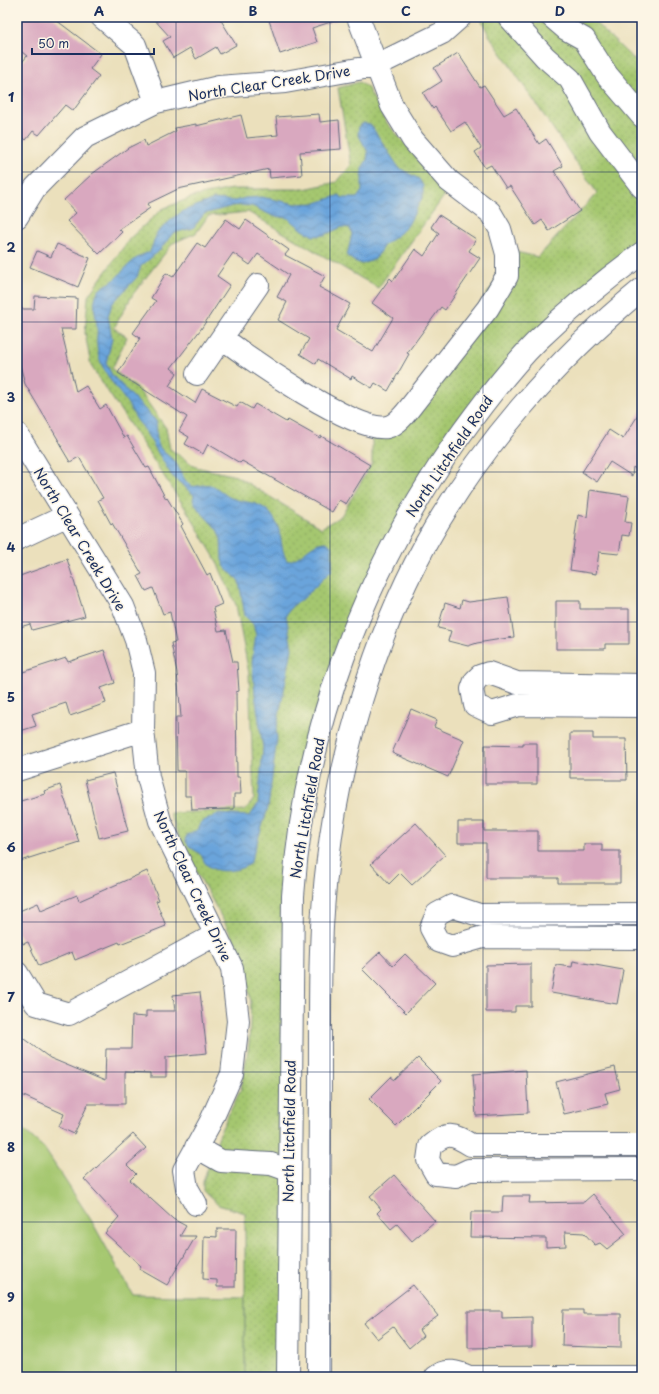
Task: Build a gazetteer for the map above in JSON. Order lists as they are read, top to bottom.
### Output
{
  "streets": {
    "street": ["North Clear Creek Drive", "North Litchfield Road"]
  },
  "scale_bar": "50 m",
  "grid": {
    "columns": [
      "A",
      "B",
      "C",
      "D"
    ],
    "rows": [
      "1",
      "2",
      "3",
      "4",
      "5",
      "6",
      "7",
      "8",
      "9"
    ]
  }
}
